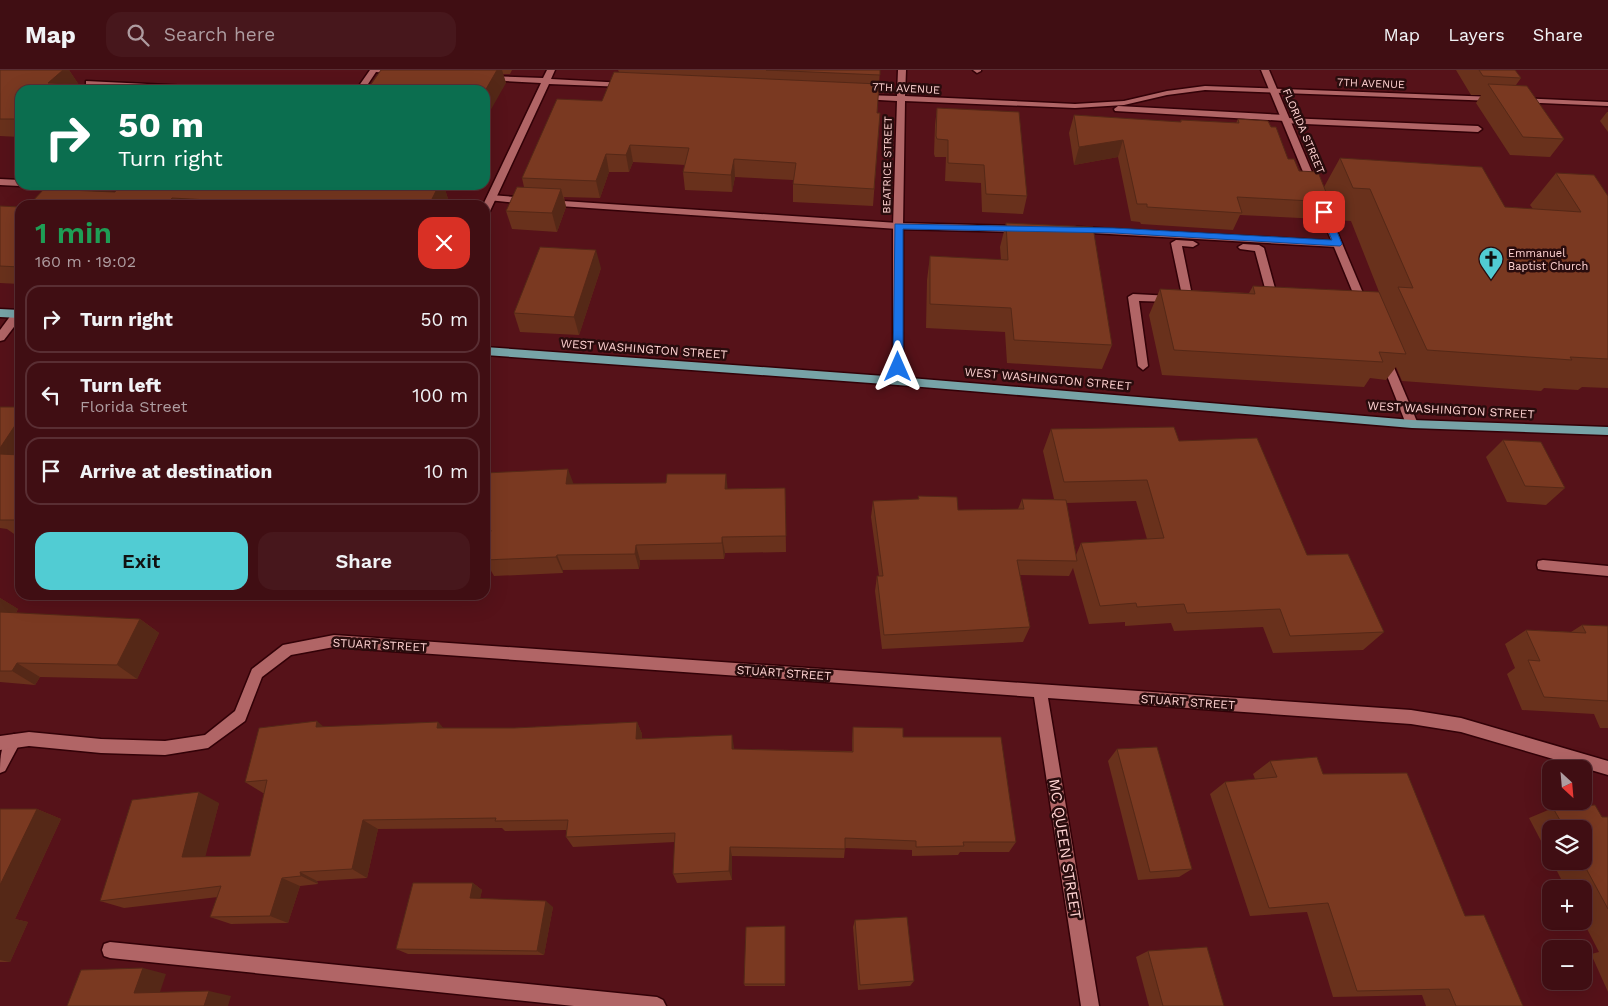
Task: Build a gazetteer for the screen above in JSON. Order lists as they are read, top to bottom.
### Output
{
  "streets": {
    "main road": ["WEST WASHINGTON STREET"],
    "street": [
      "7TH AVENUE",
      "FLORIDA STREET",
      "BEATRICE STREET",
      "STUART STREET",
      "MC QUEEN STREET"
    ]
  },
  "crossings": [
    ["7TH AVENUE", "FLORIDA STREET"],
    ["7TH AVENUE", "BEATRICE STREET"],
    ["BEATRICE STREET", "WEST WASHINGTON STREET"],
    ["STUART STREET", "MC QUEEN STREET"]
  ],
  "places": {
    "church": ["Emmanuel Baptist Church"]
  },
  "north": "bottom right",
  "page": {
    "header": "Map",
    "search": "Search here",
    "nav": ["Map", "Layers", "Share"],
    "turn": ["50 m", "Turn right"],
    "heading": ["1 min", "160 m · 19:02"],
    "list": [
      {
        "name": "Turn right",
        "value": "50 m"
      },
      {
        "name": "Turn left",
        "note": "Florida Street",
        "value": "100 m"
      },
      {
        "name": "Arrive at destination",
        "value": "10 m"
      }
    ],
    "buttons": ["Exit", "Share"],
    "map_buttons": ["+", "−"]
  }
}
